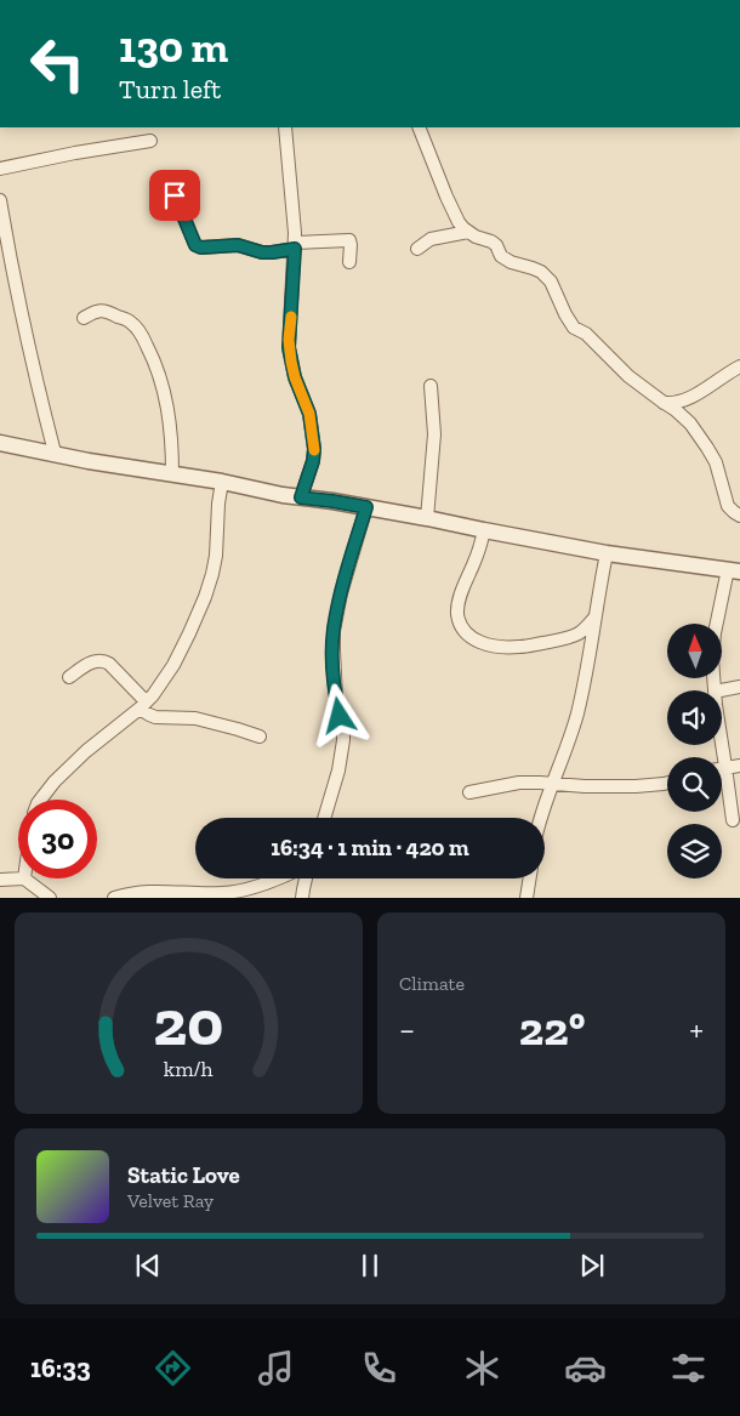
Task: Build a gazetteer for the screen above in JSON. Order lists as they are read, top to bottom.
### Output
{
  "north": "top",
  "page": {
    "turn": ["130 m", "Turn left"],
    "limit": "30",
    "trip": "16:34 · 1 min · 420 m",
    "tile": "Climate",
    "heat": ["−", "22°", "+"],
    "song": ["Static Love", "Velvet Ray"],
    "tabs": "16:33",
    "gauge": ["20", "km/h"]
  }
}
